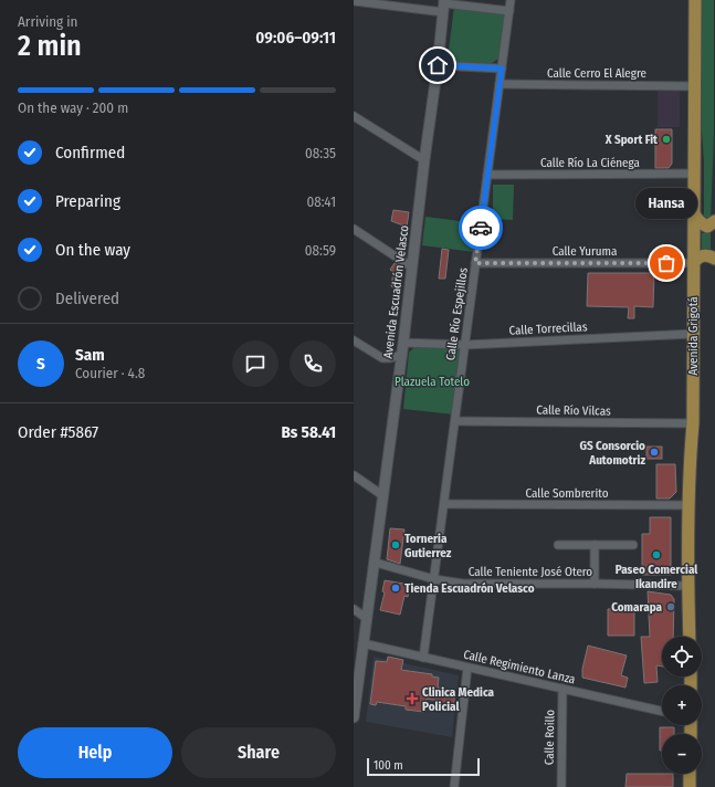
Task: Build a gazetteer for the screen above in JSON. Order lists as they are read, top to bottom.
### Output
{
  "streets": {
    "main road": ["Avenida Grigotá"],
    "street": [
      "Calle Cerro El Alegre",
      "Calle Río La Ciénega",
      "Calle Yuruma",
      "Avenida Escuadrón Velasco",
      "Calle Río Espejillos",
      "Calle Torrecillas",
      "Calle Río Vilcas",
      "Calle Sombrerito",
      "Calle Teniente José Otero",
      "Calle Regimiento Lanza",
      "Calle Roillo"
    ]
  },
  "crossings": [
    ["Calle Cerro El Alegre", "Calle Río Espejillos"],
    ["Calle Cerro El Alegre", "Avenida Grigotá"],
    ["Calle Río La Ciénega", "Calle Río Espejillos"],
    ["Calle Río La Ciénega", "Avenida Grigotá"],
    ["Calle Yuruma", "Calle Río Espejillos"],
    ["Calle Yuruma", "Avenida Grigotá"],
    ["Avenida Escuadrón Velasco", "Calle Torrecillas"],
    ["Avenida Escuadrón Velasco", "Calle Teniente José Otero"],
    ["Avenida Escuadrón Velasco", "Calle Regimiento Lanza"],
    ["Calle Río Espejillos", "Calle Torrecillas"],
    ["Calle Río Espejillos", "Calle Río Vilcas"],
    ["Calle Río Espejillos", "Calle Sombrerito"],
    ["Calle Río Espejillos", "Calle Teniente José Otero"],
    ["Calle Río Espejillos", "Calle Regimiento Lanza"],
    ["Calle Torrecillas", "Avenida Grigotá"],
    ["Avenida Grigotá", "Calle Río Vilcas"],
    ["Avenida Grigotá", "Calle Sombrerito"],
    ["Avenida Grigotá", "Calle Teniente José Otero"],
    ["Calle Regimiento Lanza", "Calle Roillo"]
  ],
  "parks": ["Plazuela Totelo"],
  "places": {
    "other": [
      "X Sport Fit",
      "Hansa",
      "GS Consorcio Automotriz",
      "Torneria Gutierrez",
      "Paseo Comercial Ikandire",
      "Tienda Escuadrón Velasco",
      "Comarapa"
    ],
    "health": ["Clinica Medica Policial"]
  },
  "scale_bar": "100 m",
  "page": {
    "heading": ["2 min", "Arriving in", "09:06–09:11"],
    "panel": [
      "Sam",
      "Courier · 4.8",
      "Order #5867",
      "Bs 58.41"
    ],
    "bar": "On the way · 200 m",
    "list": [
      ["Confirmed", "08:35"],
      ["Preparing", "08:41"],
      ["On the way", "08:59"],
      "Delivered"
    ],
    "bubble": "Hansa",
    "round": "S",
    "map_buttons": ["+", "−"],
    "buttons": ["Help", "Share"],
    "scale": "100 m"
  }
}
